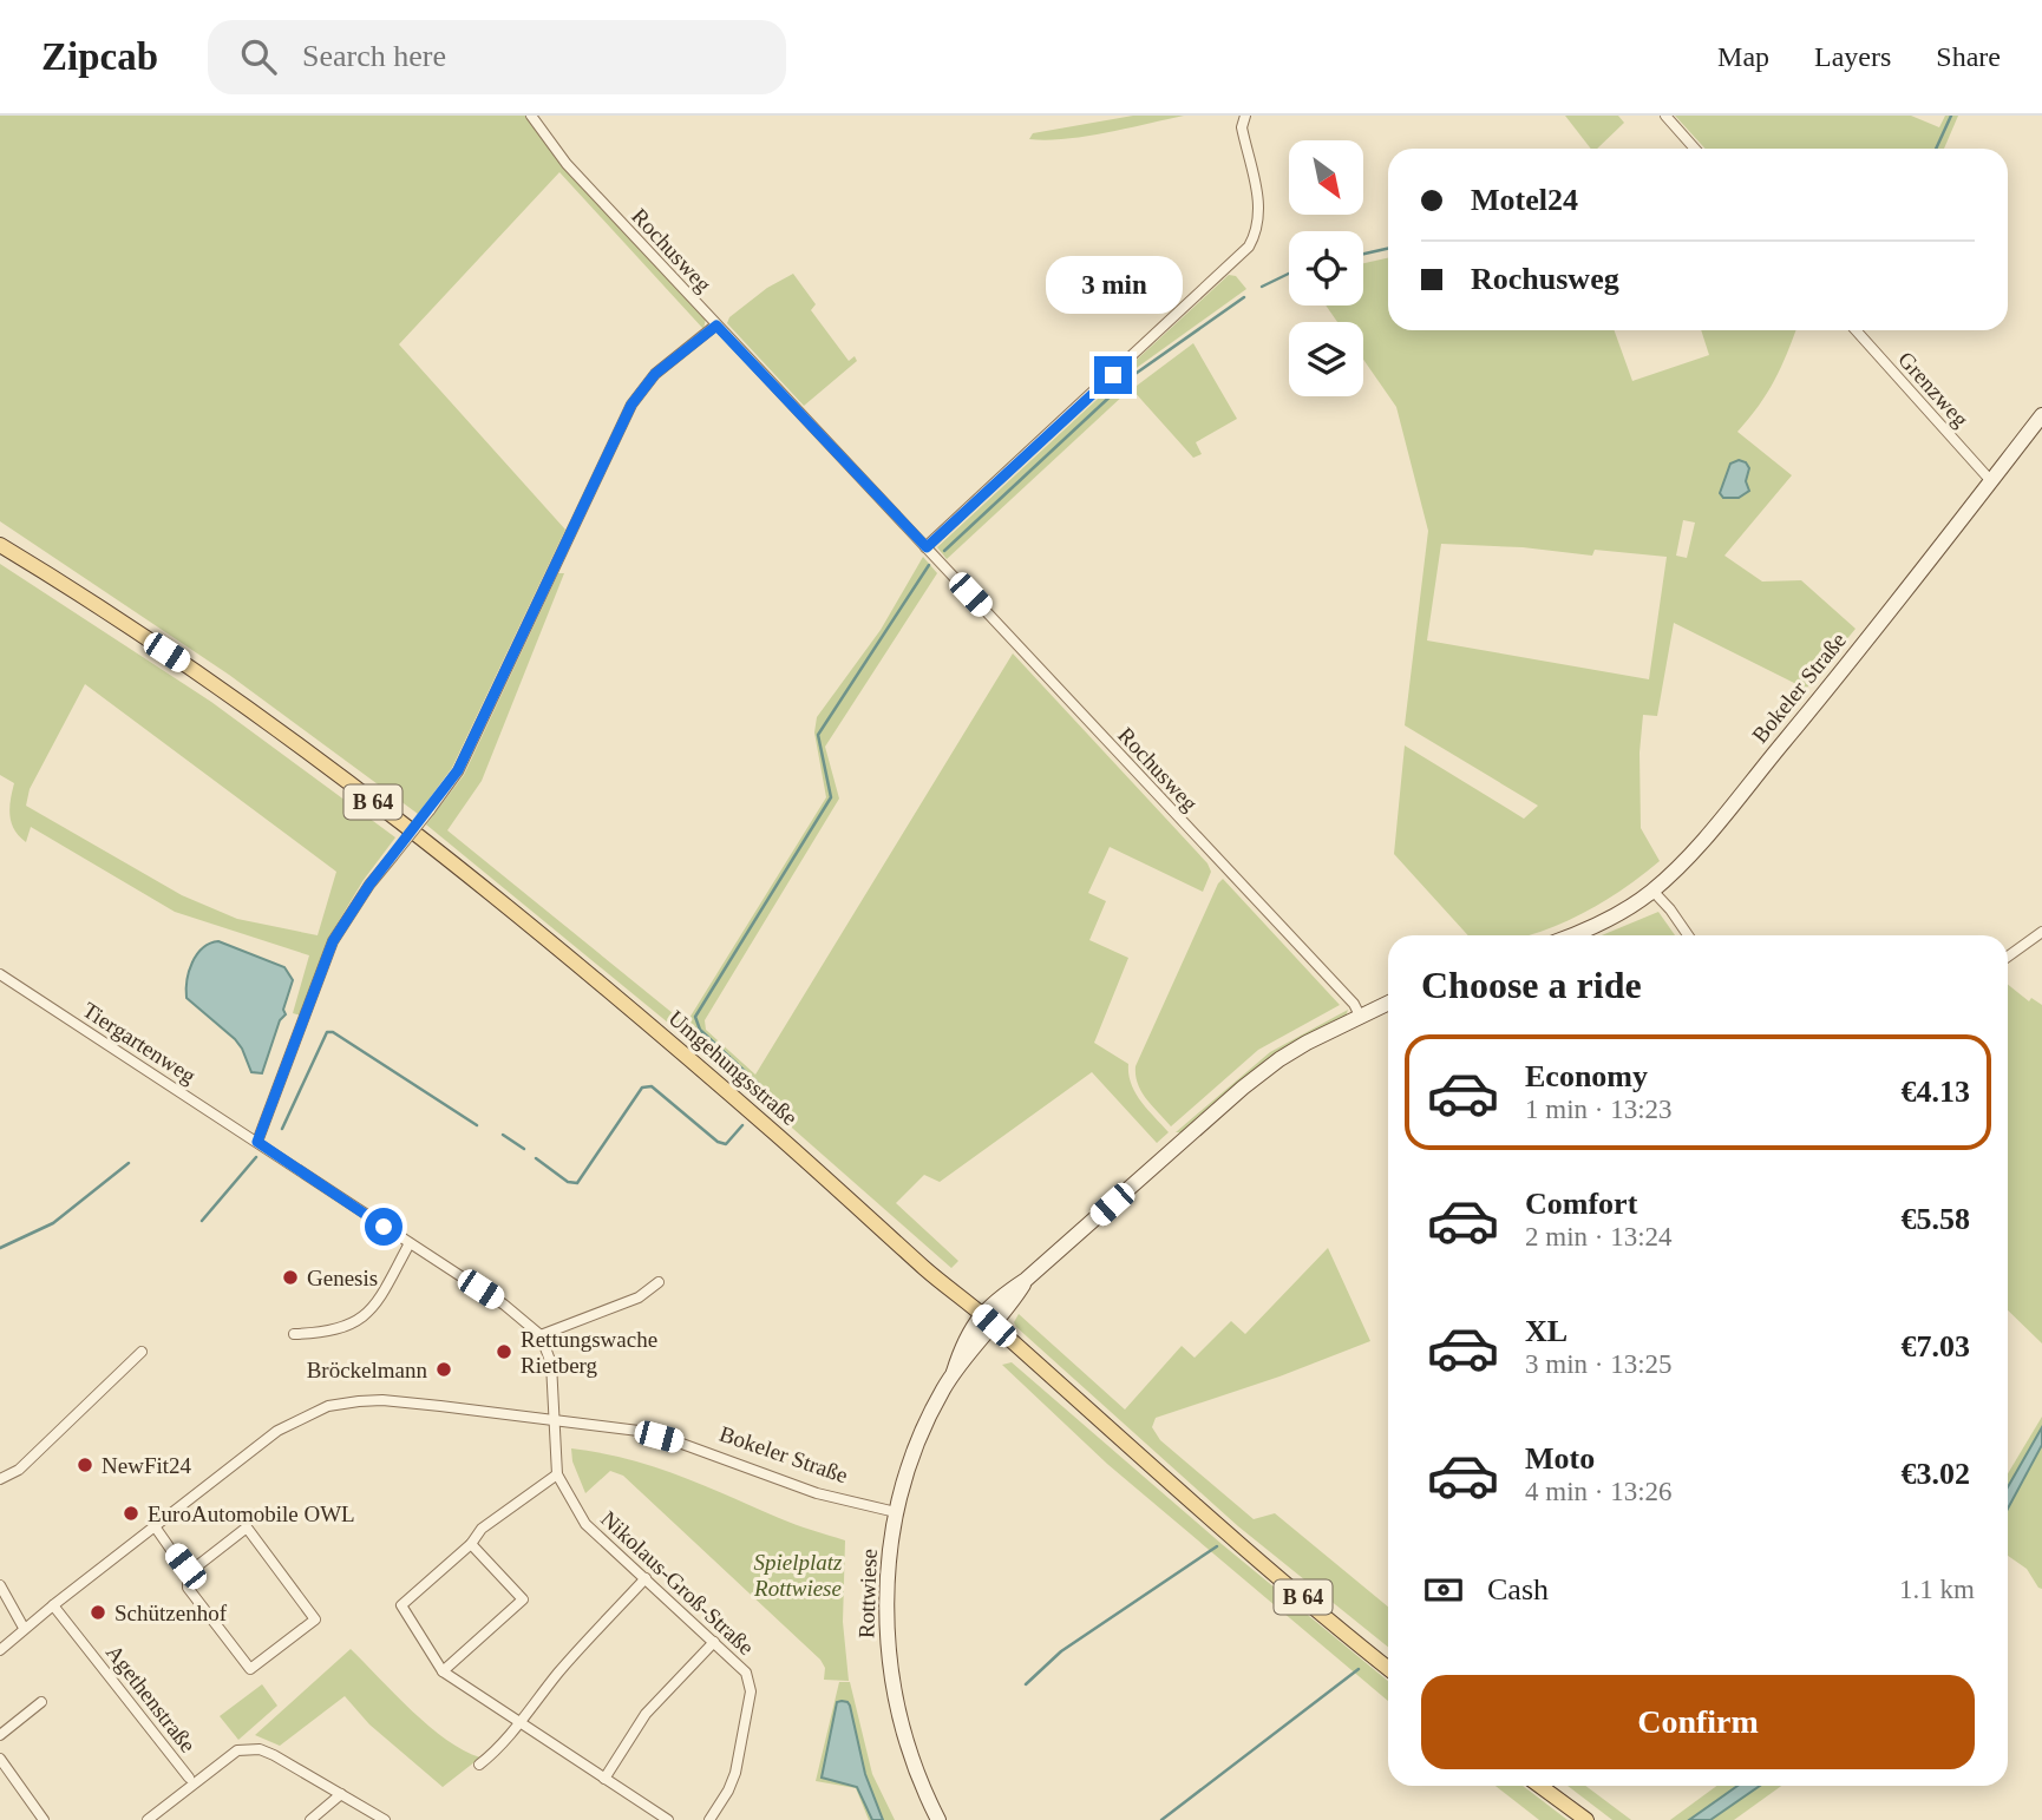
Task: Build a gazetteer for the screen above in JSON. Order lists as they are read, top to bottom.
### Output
{
  "streets": {
    "main road": [
      "Bokeler Straße",
      "B 64",
      "Umgehungsstraße",
      "Rottwiese"
    ],
    "street": [
      "Rochusweg",
      "Grenzweg",
      "Tiergartenweg",
      "Nikolaus-Groß-Straße",
      "Agethenstraße"
    ]
  },
  "crossings": [
    ["Grenzweg", "Bokeler Straße"],
    ["Bokeler Straße", "Nikolaus-Groß-Straße"],
    ["Bokeler Straße", "Rottwiese"],
    ["Bokeler Straße", "Agethenstraße"],
    ["Umgehungsstraße", "Rottwiese"]
  ],
  "parks": ["Spielplatz Rottwiese"],
  "places": [
    "Genesis",
    "Rettungswache Rietberg",
    "Bröckelmann",
    "NewFit24",
    "EuroAutomobile OWL",
    "Schützenhof"
  ],
  "north": "bottom right",
  "page": {
    "header": "Zipcab",
    "search": "Search here",
    "nav": ["Map", "Layers", "Share"],
    "banner": ["Motel24", "Rochusweg"],
    "bubble": "3 min",
    "heading": "Choose a ride",
    "list": [
      {
        "name": "Economy",
        "note": "1 min · 13:23",
        "value": "€4.13"
      },
      {
        "name": "Comfort",
        "note": "2 min · 13:24",
        "value": "€5.58"
      },
      {
        "name": "XL",
        "note": "3 min · 13:25",
        "value": "€7.03"
      },
      {
        "name": "Moto",
        "note": "4 min · 13:26",
        "value": "€3.02"
      }
    ],
    "pay": ["Cash", "1.1 km"],
    "buttons": "Confirm"
  }
}
